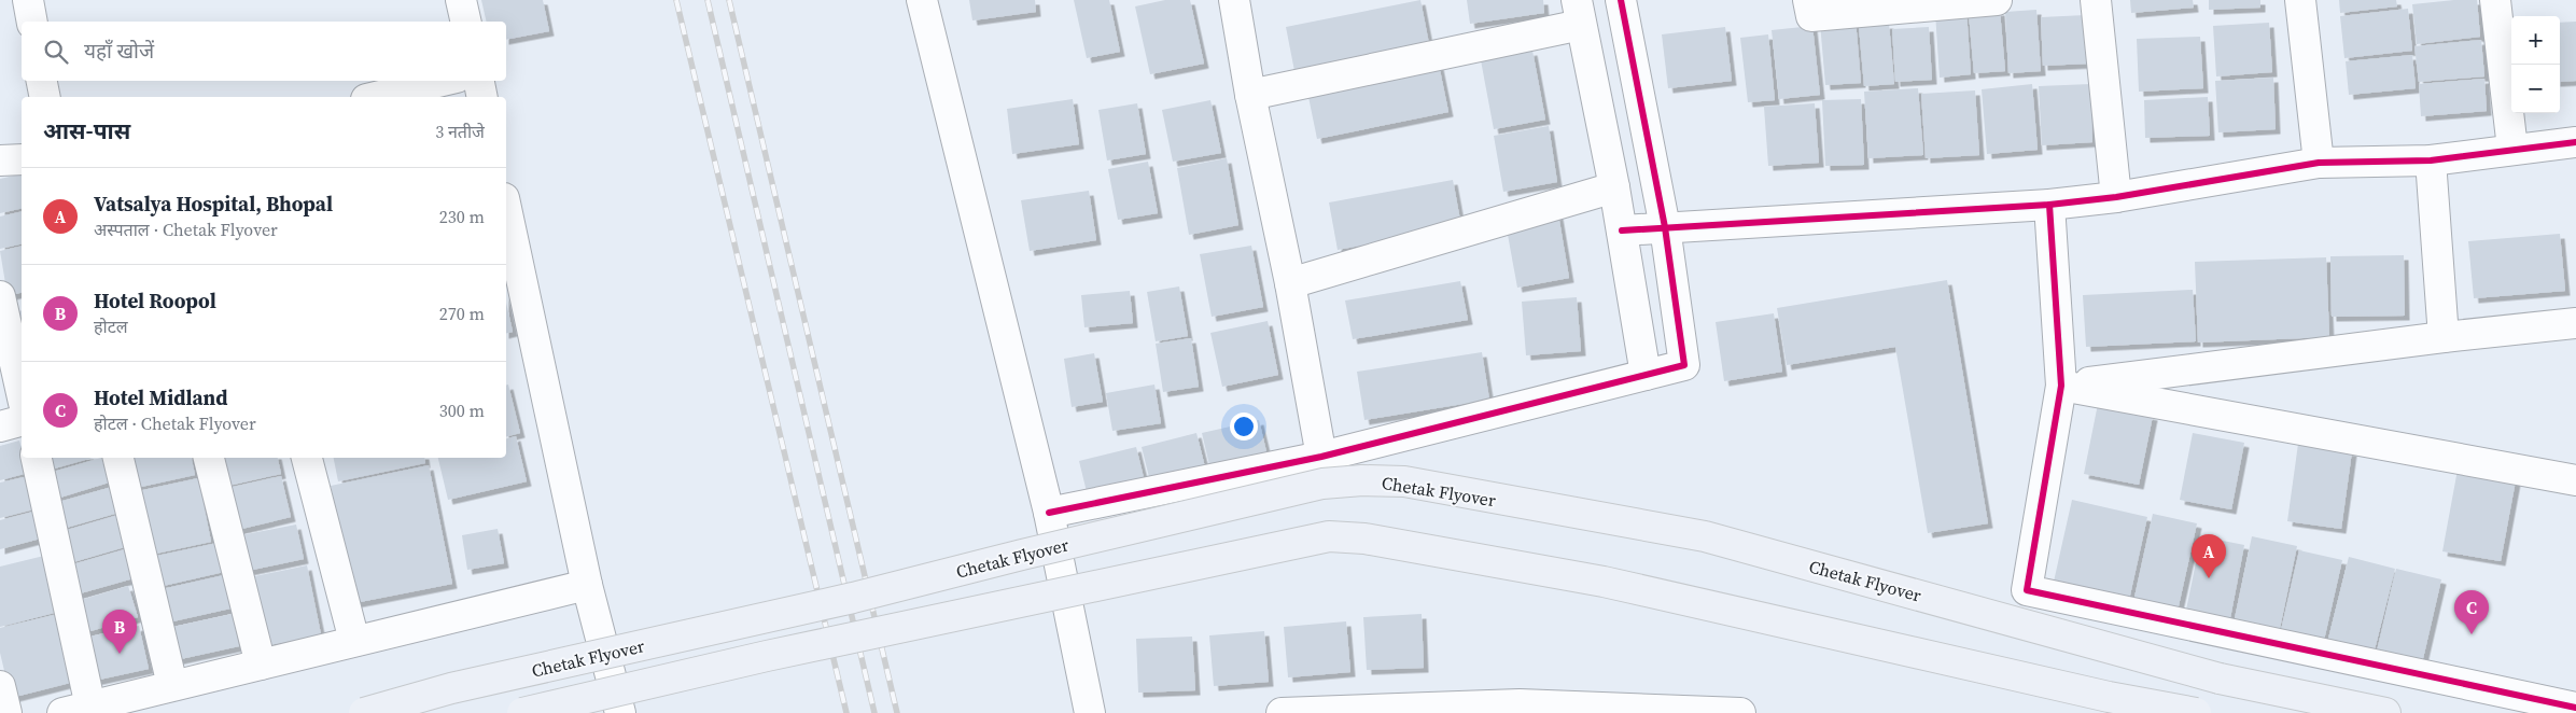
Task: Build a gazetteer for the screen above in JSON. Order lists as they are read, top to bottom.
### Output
{
  "streets": {
    "main road": ["Chetak Flyover"]
  },
  "page": {
    "map_buttons": ["+", "−"],
    "search": "यहाँ खोजें",
    "heading": ["आस-पास", "3 नतीजे"],
    "list": [
      {
        "mark": "A",
        "name": "Vatsalya Hospital, Bhopal",
        "note": "अस्पताल · Chetak Flyover",
        "value": "230 m"
      },
      {
        "mark": "B",
        "name": "Hotel Roopol",
        "note": "होटल",
        "value": "270 m"
      },
      {
        "mark": "C",
        "name": "Hotel Midland",
        "note": "होटल · Chetak Flyover",
        "value": "300 m"
      }
    ],
    "pins": ["A", "C", "B"]
  }
}
